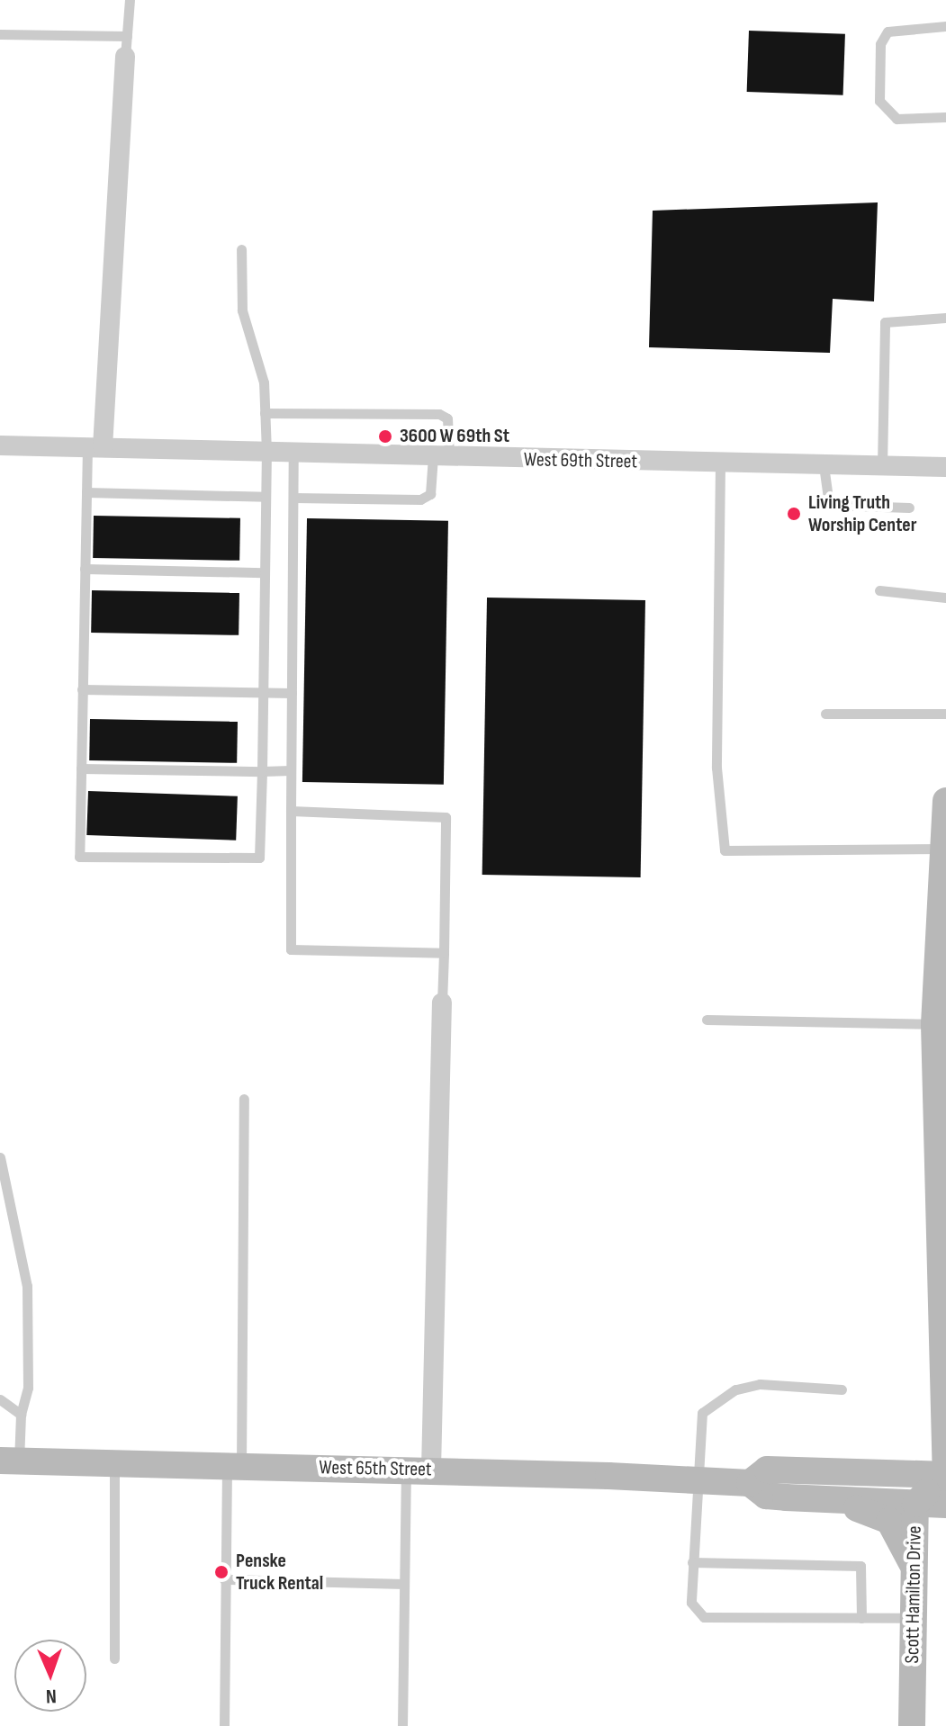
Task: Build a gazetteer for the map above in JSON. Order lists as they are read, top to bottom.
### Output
{
  "streets": {
    "main road": ["West 65th Street", "Scott Hamilton Drive"],
    "street": ["West 69th Street"]
  },
  "crossings": [
    ["West 65th Street", "Scott Hamilton Drive"]
  ],
  "places": ["3600 W 69th St", "Living Truth Worship Center", "Penske Truck Rental"],
  "north": "bottom"
}
